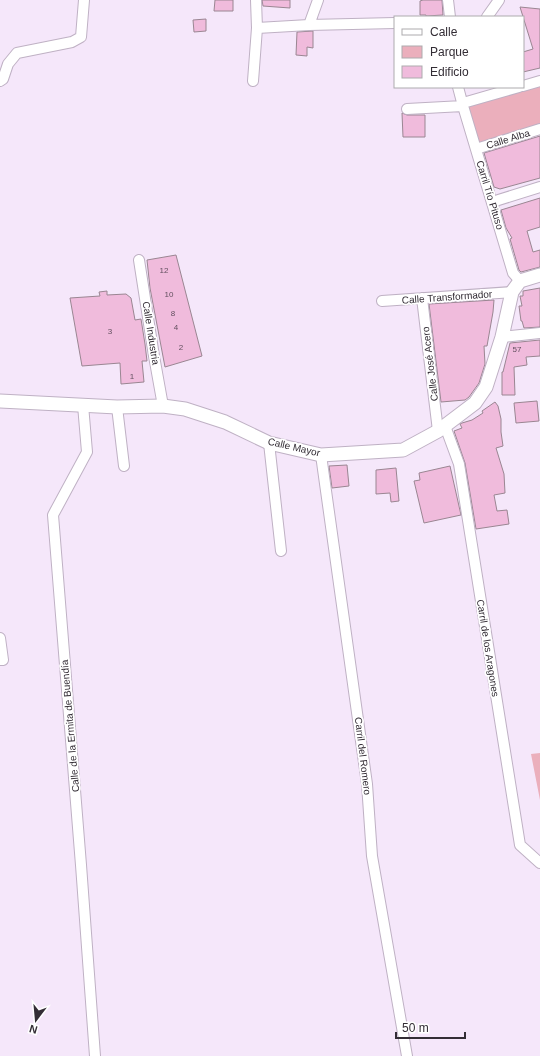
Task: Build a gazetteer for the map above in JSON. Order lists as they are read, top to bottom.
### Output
{
  "streets": {
    "street": [
      "Calle Alba",
      "Carril Tío Pituso",
      "Calle Transformador",
      "Calle Industria",
      "Calle José Acero",
      "Calle Mayor",
      "Carril de los Aragones",
      "Calle de la Ermita de Buendía",
      "Carril del Romero"
    ]
  },
  "crossings": [
    ["Calle Alba", "Carril Tío Pituso"],
    ["Carril Tío Pituso", "Calle Mayor"],
    ["Calle Transformador", "Calle José Acero"],
    ["Calle Transformador", "Calle Mayor"],
    ["Calle Industria", "Calle Mayor"],
    ["Calle José Acero", "Calle Mayor"],
    ["Calle José Acero", "Carril de los Aragones"],
    ["Calle Mayor", "Carril de los Aragones"],
    ["Calle Mayor", "Calle de la Ermita de Buendía"],
    ["Calle Mayor", "Carril del Romero"]
  ],
  "house_numbers": [
    "12",
    "10",
    "8",
    "4",
    "3",
    "2",
    "57",
    "1"
  ],
  "legend": ["Calle", "Parque", "Edificio"],
  "scale_bar": "50 m",
  "north": "bottom"
}
